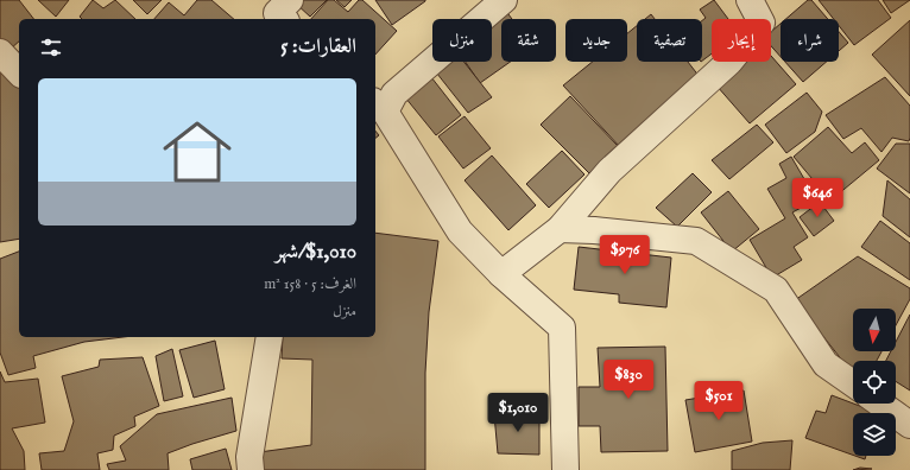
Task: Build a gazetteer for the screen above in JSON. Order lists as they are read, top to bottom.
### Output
{
  "north": "bottom",
  "page": {
    "chip": [
      "شراء",
      "إيجار",
      "تصفية",
      "جديد",
      "شقة",
      "منزل"
    ],
    "heading": "العقارات: 5",
    "list": [
      {
        "name": "$1,010/شهر",
        "note": "الغرف: 5 · 158 m² · منزل"
      }
    ],
    "price": [
      "$646",
      "$976",
      "$830",
      "$501",
      "$1,010"
    ]
  }
}
